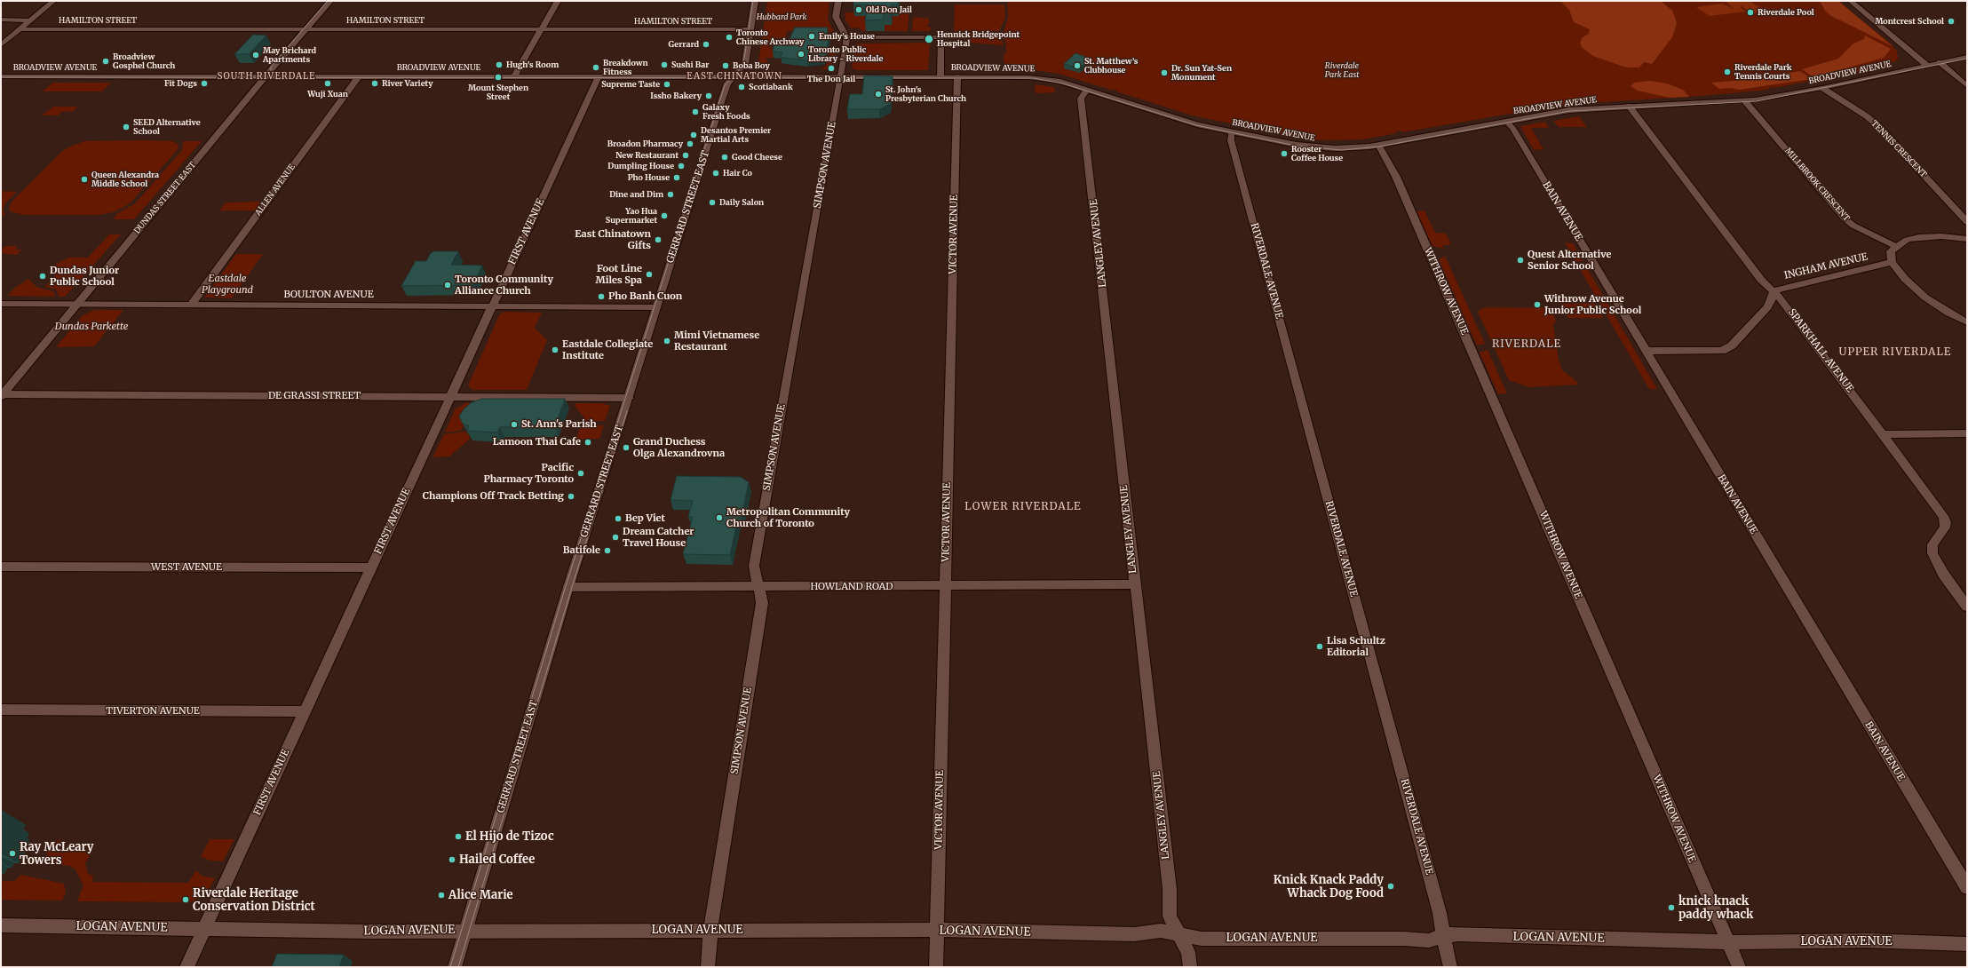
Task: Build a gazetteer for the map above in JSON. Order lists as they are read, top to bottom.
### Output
{
  "streets": {
    "street": [
      "HAMILTON STREET",
      "BROADVIEW AVENUE",
      "TENNIS CRESCENT",
      "SIMPSON AVENUE",
      "MILLBROOK CRESCENT",
      "ALLEN AVENUE",
      "DUNDAS STREET EAST",
      "GERRARD STREET EAST",
      "BAIN AVENUE",
      "FIRST AVENUE",
      "VICTOR AVENUE",
      "LANGLEY AVENUE",
      "INGHAM AVENUE",
      "RIVERDALE AVENUE",
      "WITHROW AVENUE",
      "BOULTON AVENUE",
      "SPARKHALL AVENUE",
      "DE GRASSI STREET",
      "WEST AVENUE",
      "HOWLAND ROAD",
      "TIVERTON AVENUE",
      "LOGAN AVENUE"
    ]
  },
  "crossings": [
    ["HAMILTON STREET", "DUNDAS STREET EAST"],
    ["HAMILTON STREET", "GERRARD STREET EAST"],
    ["BROADVIEW AVENUE", "TENNIS CRESCENT"],
    ["BROADVIEW AVENUE", "SIMPSON AVENUE"],
    ["BROADVIEW AVENUE", "MILLBROOK CRESCENT"],
    ["BROADVIEW AVENUE", "ALLEN AVENUE"],
    ["BROADVIEW AVENUE", "DUNDAS STREET EAST"],
    ["BROADVIEW AVENUE", "GERRARD STREET EAST"],
    ["BROADVIEW AVENUE", "BAIN AVENUE"],
    ["BROADVIEW AVENUE", "FIRST AVENUE"],
    ["BROADVIEW AVENUE", "VICTOR AVENUE"],
    ["BROADVIEW AVENUE", "LANGLEY AVENUE"],
    ["BROADVIEW AVENUE", "RIVERDALE AVENUE"],
    ["BROADVIEW AVENUE", "WITHROW AVENUE"],
    ["BROADVIEW AVENUE", "SPARKHALL AVENUE"],
    ["SIMPSON AVENUE", "HOWLAND ROAD"],
    ["SIMPSON AVENUE", "LOGAN AVENUE"],
    ["ALLEN AVENUE", "BOULTON AVENUE"],
    ["DUNDAS STREET EAST", "BOULTON AVENUE"],
    ["DUNDAS STREET EAST", "DE GRASSI STREET"],
    ["GERRARD STREET EAST", "BOULTON AVENUE"],
    ["GERRARD STREET EAST", "DE GRASSI STREET"],
    ["GERRARD STREET EAST", "HOWLAND ROAD"],
    ["GERRARD STREET EAST", "LOGAN AVENUE"],
    ["FIRST AVENUE", "BOULTON AVENUE"],
    ["FIRST AVENUE", "DE GRASSI STREET"],
    ["FIRST AVENUE", "WEST AVENUE"],
    ["FIRST AVENUE", "TIVERTON AVENUE"],
    ["FIRST AVENUE", "LOGAN AVENUE"],
    ["VICTOR AVENUE", "HOWLAND ROAD"],
    ["VICTOR AVENUE", "LOGAN AVENUE"],
    ["LANGLEY AVENUE", "HOWLAND ROAD"],
    ["LANGLEY AVENUE", "LOGAN AVENUE"],
    ["INGHAM AVENUE", "SPARKHALL AVENUE"],
    ["RIVERDALE AVENUE", "LOGAN AVENUE"],
    ["WITHROW AVENUE", "LOGAN AVENUE"]
  ],
  "districts": [
    "SOUTH RIVERDALE",
    "EAST CHINATOWN",
    "RIVERDALE",
    "UPPER RIVERDALE",
    "LOWER RIVERDALE"
  ],
  "parks": [
    "Hubbard Park",
    "Riverdale Park East",
    "Eastdale Playground",
    "Dundas Parkette"
  ],
  "places": [
    "Old Don Jail",
    "Riverdale Pool",
    "Montcrest School",
    "Emily's House",
    "Toronto Chinese Archway",
    "Hennick Bridgepoint Hospital",
    "Gerrard",
    "Toronto Public Library - Riverdale",
    "May Brichard Apartments",
    "Broadview Gosphel Church",
    "Hugh's Room",
    "Sushi Bar",
    "Boba Boy",
    "St. Matthew’s Clubhouse",
    "Breakdown Fitness",
    "The Don Jail",
    "Riverdale Park Tennis Courts",
    "Dr. Sun Yat-Sen Monument",
    "Mount Stephen Street",
    "Fit Dogs",
    "Wuji Xuan",
    "River Variety",
    "Supreme Taste",
    "Scotiabank",
    "St. John's Presbyterian Church",
    "Issho Bakery",
    "Galaxy Fresh Foods",
    "SEED Alternative School",
    "Desantos Premier Martial Arts",
    "Broadon Pharmacy",
    "Rooster Coffee House",
    "New Restaurant",
    "Good Cheese",
    "Dumpling House",
    "Hair Co",
    "Pho House",
    "Queen Alexandra Middle School",
    "Dine and Dim",
    "Daily Salon",
    "Yao Hua Supermarket",
    "East Chinatown Gifts",
    "Quest Alternative Senior School",
    "Foot Line Miles Spa",
    "Dundas Junior Public School",
    "Toronto Community Alliance Church",
    "Pho Banh Cuon",
    "Withrow Avenue Junior Public School",
    "Mimi Vietnamese Restaurant",
    "Eastdale Collegiate Institute",
    "St. Ann's Parish",
    "Lamoon Thai Cafe",
    "Grand Duchess Olga Alexandrovna",
    "Pacific Pharmacy Toronto",
    "Champions Off Track Betting",
    "Metropolitan Community Church of Toronto",
    "Bep Viet",
    "Dream Catcher Travel House",
    "Batifole",
    "Lisa Schultz Editorial",
    "El Hijo de Tizoc",
    "Ray McLeary Towers",
    "Hailed Coffee",
    "Knick Knack Paddy Whack Dog Food",
    "Alice Marie",
    "Riverdale Heritage Conservation District",
    "knick knack paddy whack"
  ]
}
